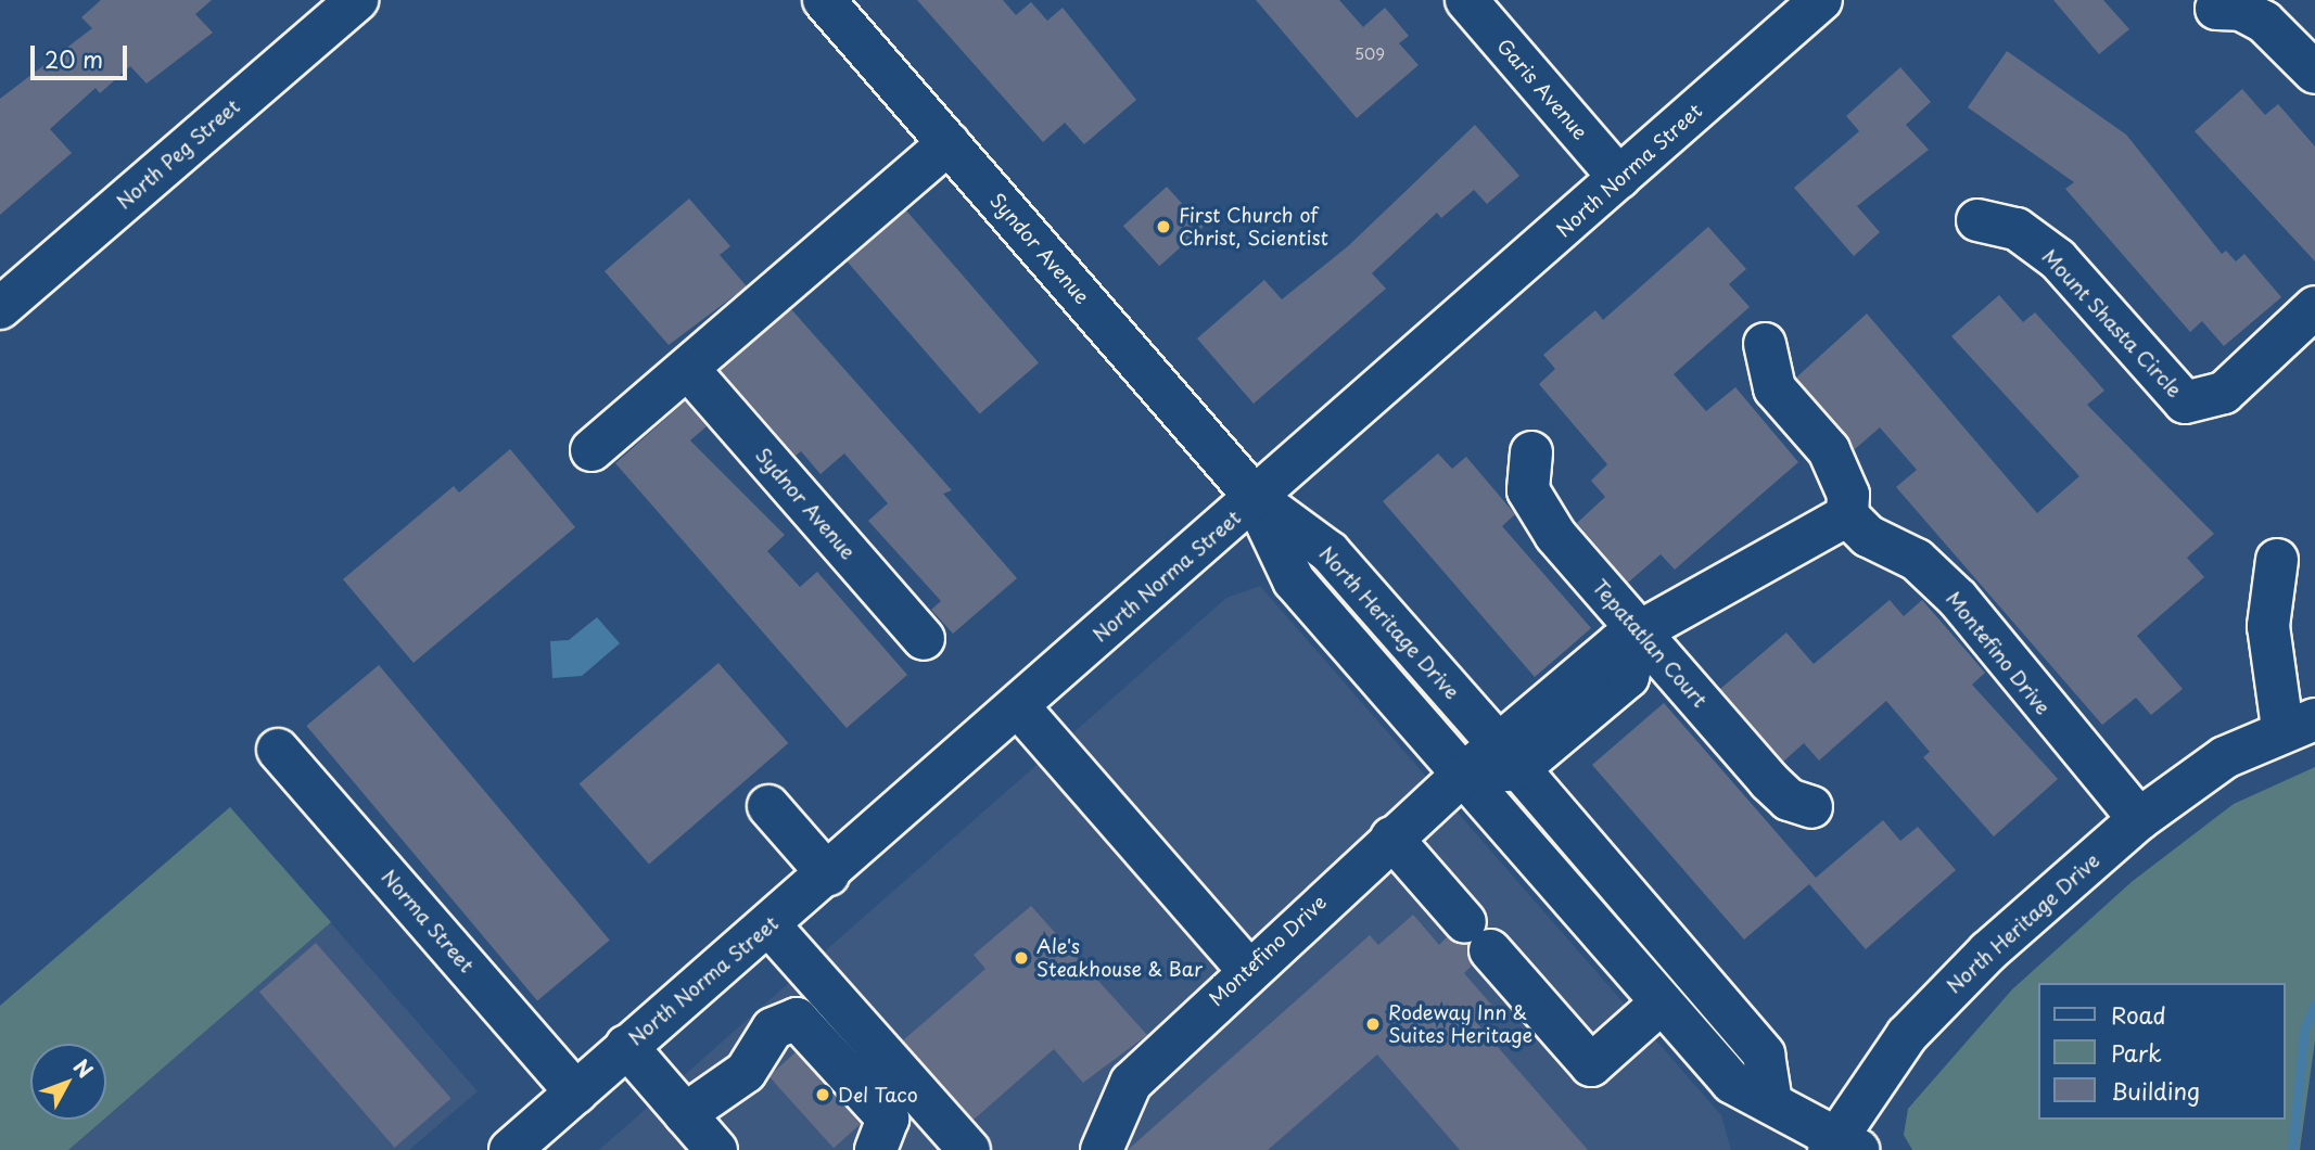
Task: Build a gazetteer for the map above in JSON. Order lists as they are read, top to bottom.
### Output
{
  "streets": {
    "street": [
      "Garis Avenue",
      "North Peg Street",
      "North Norma Street",
      "Syndor Avenue",
      "Mount Shasta Circle",
      "Sydnor Avenue",
      "North Heritage Drive",
      "Tepatatlan Court",
      "Montefino Drive",
      "Norma Street"
    ]
  },
  "crossings": [
    ["Garis Avenue", "North Norma Street"],
    ["North Norma Street", "Syndor Avenue"],
    ["North Norma Street", "North Heritage Drive"],
    ["North Norma Street", "Norma Street"],
    ["Syndor Avenue", "North Heritage Drive"],
    ["North Heritage Drive", "Montefino Drive"]
  ],
  "places": [
    "First Church of Christ, Scientist",
    "Ale's Steakhouse & Bar",
    "Rodeway Inn & Suites Heritage",
    "Del Taco"
  ],
  "house_numbers": ["509"],
  "legend": ["Road", "Park", "Building"],
  "scale_bar": "20 m",
  "north": "top right"
}
